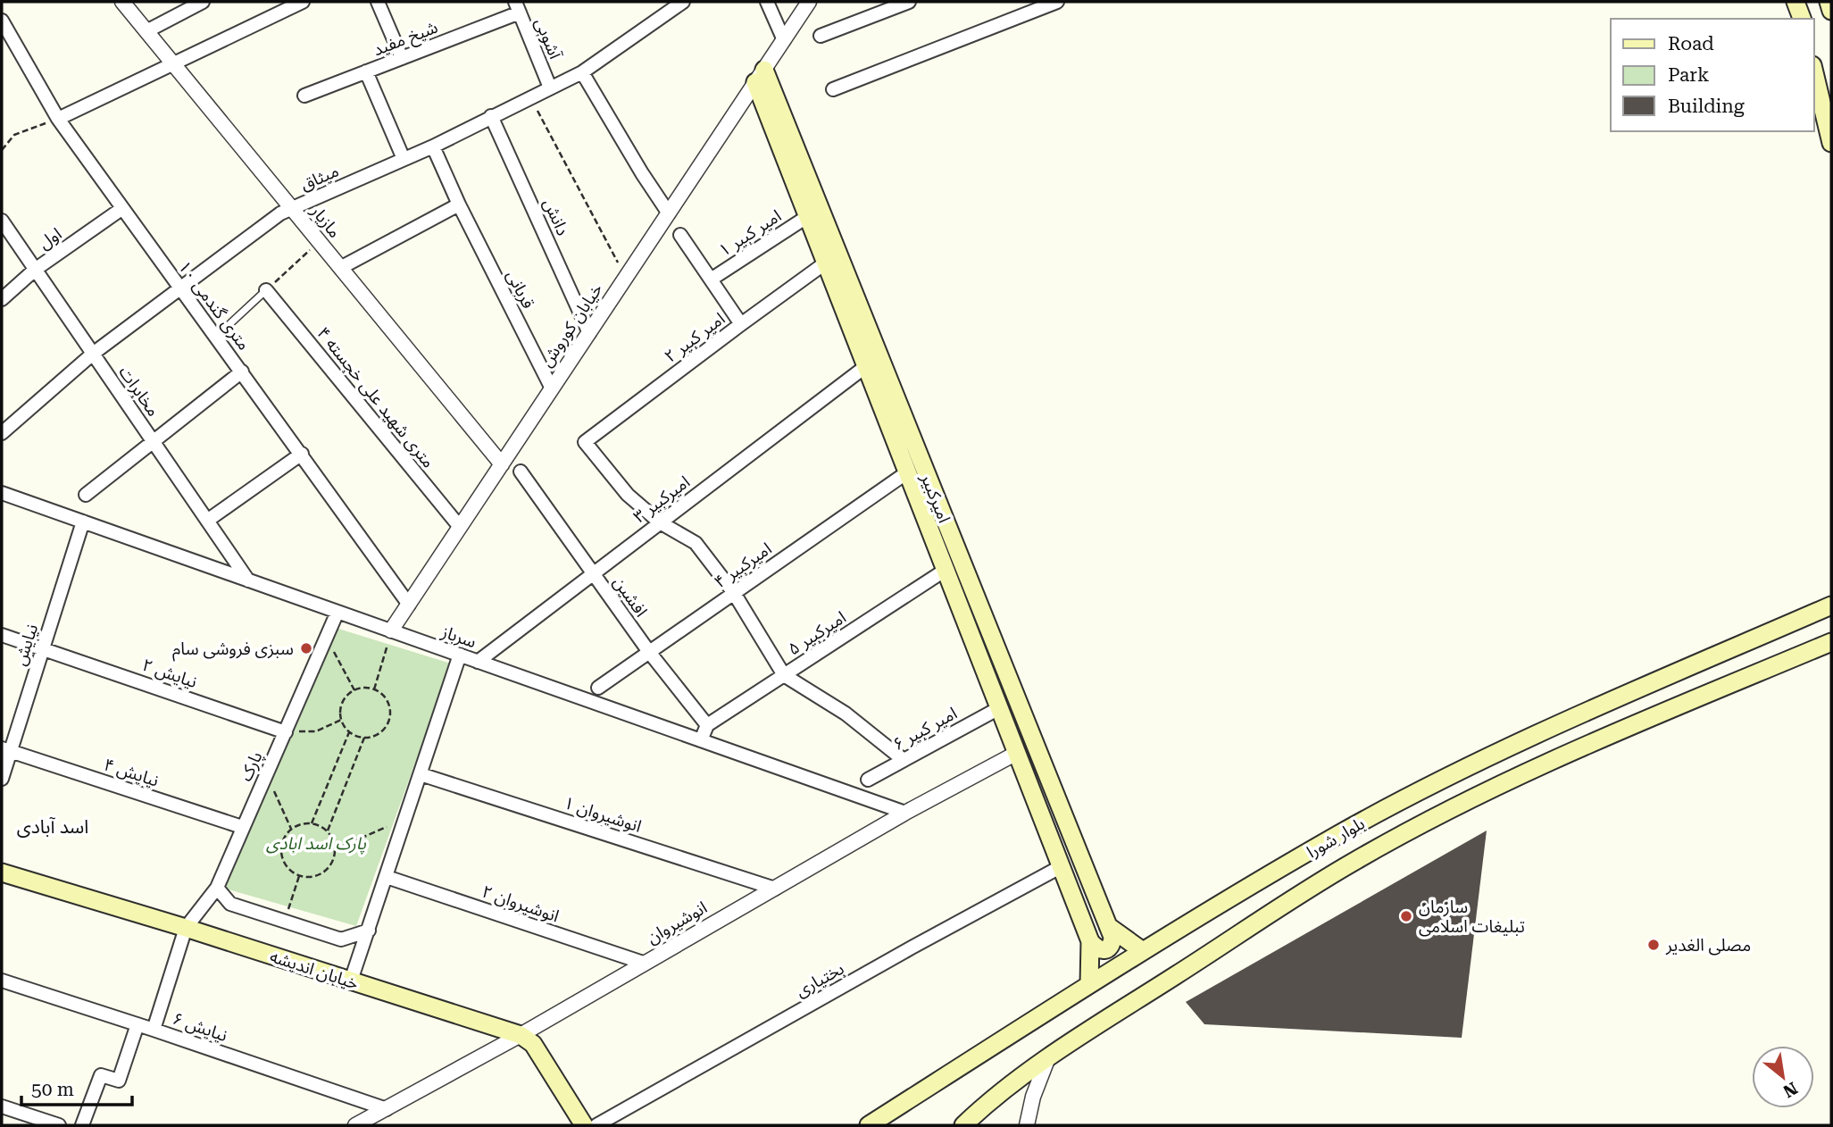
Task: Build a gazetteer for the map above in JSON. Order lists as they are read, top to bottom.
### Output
{
  "streets": {
    "main road": ["امیرکبیر", "بلوار شورا", "خیابان اندیشه"],
    "street": [
      "شیخ مفید",
      "آشوبی",
      "میثاق",
      "دانش",
      "مازیار",
      "امیر کبیر ۱",
      "اول",
      "قربانی",
      "۱۰ متری گندمی",
      "خیابان کوروش",
      "امیر کبیر ۲",
      "مخابرات",
      "۴ متری شهید علی خجسته",
      "امیرکبیر ۳",
      "امیرکبیر ۴",
      "افشین",
      "امیرکبیر ۵",
      "سرباز",
      "نیایش",
      "نیایش ۲",
      "امیر کبیر ۶",
      "پارک",
      "نیایش ۴",
      "انوشیروان ۱",
      "انوشیروان ۲",
      "انوشیروان",
      "بختیاری",
      "نیایش ۶"
    ]
  },
  "crossings": [
    ["شیخ مفید", "آشوبی"],
    ["آشوبی", "میثاق"],
    ["میثاق", "دانش"],
    ["میثاق", "مازیار"],
    ["میثاق", "قربانی"],
    ["میثاق", "۱۰ متری گندمی"],
    ["میثاق", "مخابرات"],
    ["دانش", "خیابان کوروش"],
    ["مازیار", "خیابان کوروش"],
    ["امیر کبیر ۱", "امیرکبیر"],
    ["اول", "۱۰ متری گندمی"],
    ["اول", "مخابرات"],
    ["قربانی", "خیابان کوروش"],
    ["۱۰ متری گندمی", "خیابان کوروش"],
    ["خیابان کوروش", "۴ متری شهید علی خجسته"],
    ["خیابان کوروش", "امیرکبیر"],
    ["خیابان کوروش", "سرباز"],
    ["امیر کبیر ۲", "امیرکبیر"],
    ["امیر کبیر ۲", "امیرکبیر ۳"],
    ["مخابرات", "سرباز"],
    ["امیرکبیر", "امیرکبیر ۳"],
    ["امیرکبیر", "امیرکبیر ۴"],
    ["امیرکبیر", "امیرکبیر ۵"],
    ["امیرکبیر", "امیر کبیر ۶"],
    ["امیرکبیر", "انوشیروان"],
    ["امیرکبیر", "بختیاری"],
    ["امیرکبیر ۳", "افشین"],
    ["امیرکبیر ۳", "سرباز"],
    ["امیرکبیر ۴", "افشین"],
    ["افشین", "امیرکبیر ۵"],
    ["سرباز", "نیایش"],
    ["سرباز", "پارک"],
    ["سرباز", "انوشیروان"],
    ["نیایش", "نیایش ۲"],
    ["نیایش", "نیایش ۴"],
    ["نیایش ۲", "پارک"],
    ["پارک", "نیایش ۴"],
    ["پارک", "خیابان اندیشه"],
    ["انوشیروان ۱", "انوشیروان"],
    ["انوشیروان ۲", "انوشیروان"],
    ["انوشیروان", "خیابان اندیشه"],
    ["انوشیروان", "نیایش ۶"]
  ],
  "districts": ["اسد آبادی"],
  "parks": ["پارک اسد ابادی"],
  "places": ["سبزی فروشی سام", "سازمان تبلیغات اسلامی", "مصلی الغدیر"],
  "legend": ["Road", "Park", "Building"],
  "scale_bar": "50 m",
  "north": "bottom right"
}
